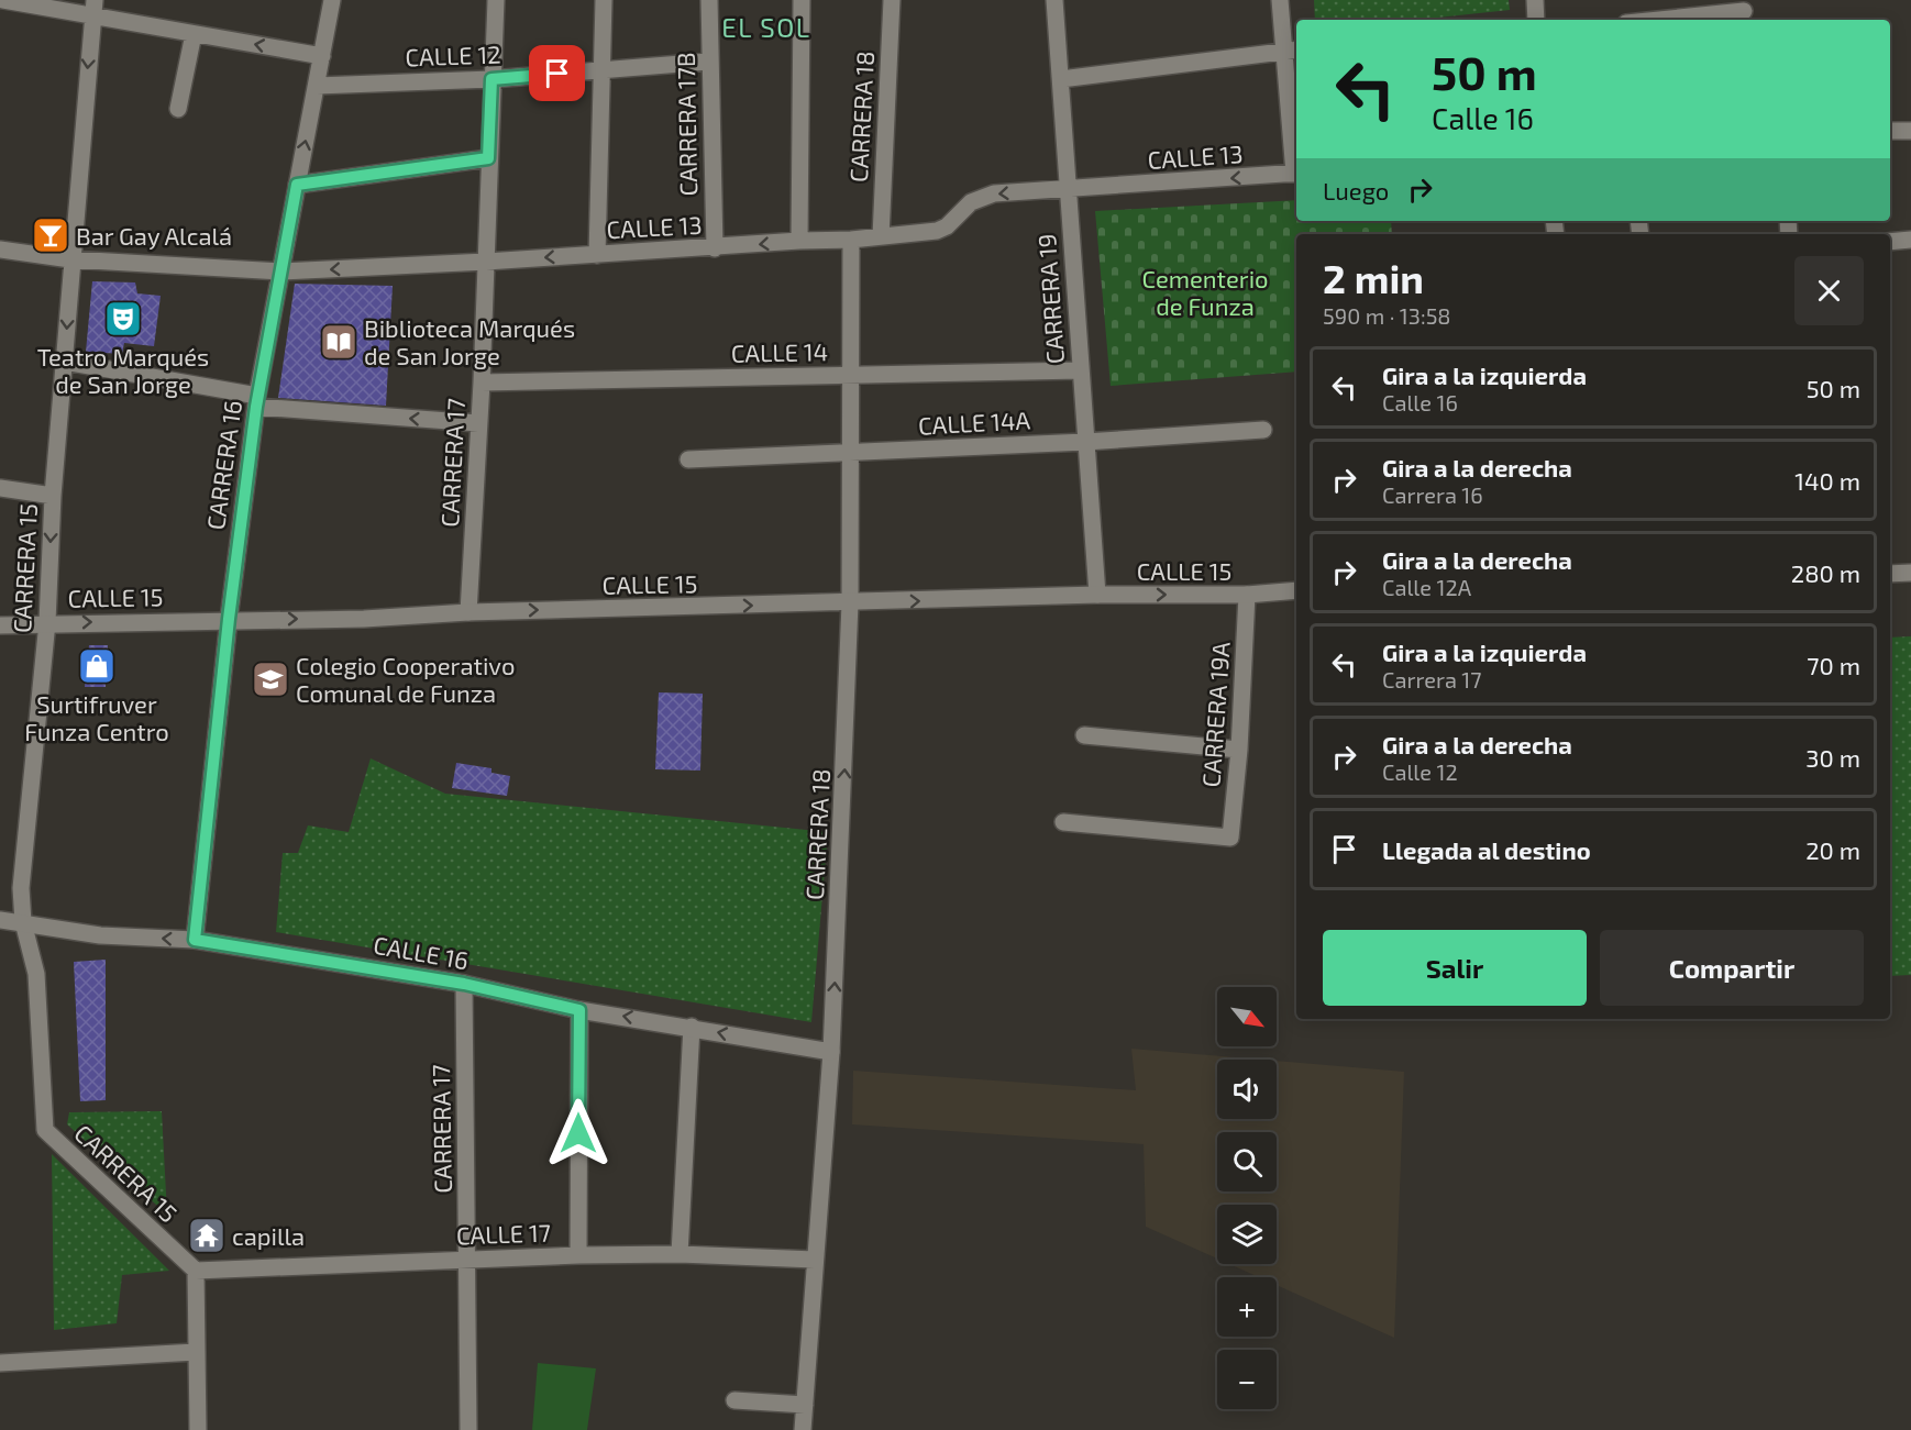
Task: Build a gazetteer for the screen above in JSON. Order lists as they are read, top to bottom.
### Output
{
  "streets": {
    "street": [
      "CALLE 12",
      "CARRERA 18",
      "CARRERA 17B",
      "CALLE 13",
      "CARRERA 19",
      "CALLE 14",
      "CALLE 14A",
      "CARRERA 17",
      "CARRERA 16",
      "CARRERA 15",
      "CALLE 15",
      "CARRERA 19A",
      "CALLE 16",
      "CALLE 17"
    ]
  },
  "crossings": [
    ["CALLE 12", "CARRERA 17B"],
    ["CALLE 12", "CARRERA 17"],
    ["CALLE 12", "CARRERA 16"],
    ["CARRERA 18", "CALLE 13"],
    ["CARRERA 18", "CALLE 14"],
    ["CARRERA 18", "CALLE 14A"],
    ["CARRERA 18", "CALLE 15"],
    ["CARRERA 18", "CALLE 16"],
    ["CARRERA 18", "CALLE 17"],
    ["CARRERA 17B", "CALLE 13"],
    ["CALLE 13", "CARRERA 19"],
    ["CALLE 13", "CARRERA 17"],
    ["CALLE 13", "CARRERA 16"],
    ["CALLE 13", "CARRERA 15"],
    ["CARRERA 19", "CALLE 14"],
    ["CARRERA 19", "CALLE 14A"],
    ["CARRERA 19", "CALLE 15"],
    ["CALLE 14", "CARRERA 17"],
    ["CARRERA 17", "CALLE 15"],
    ["CARRERA 17", "CALLE 16"],
    ["CARRERA 17", "CALLE 17"],
    ["CARRERA 16", "CALLE 15"],
    ["CARRERA 16", "CALLE 16"],
    ["CARRERA 15", "CALLE 15"],
    ["CARRERA 15", "CALLE 16"],
    ["CARRERA 15", "CALLE 17"],
    ["CALLE 15", "CARRERA 19A"]
  ],
  "one_way": ["CARRERA 15", "CALLE 15", "CALLE 16"],
  "districts": ["EL SOL"],
  "parks": ["Cementerio de Funza"],
  "places": {
    "bar": ["Bar Gay Alcalá"],
    "theatre": ["Teatro Marqués de San Jorge"],
    "library": ["Biblioteca Marqués de San Jorge"],
    "shop": ["Surtifruver Funza Centro"],
    "school or university": ["Colegio Cooperativo Comunal de Funza"],
    "temple": ["capilla"]
  },
  "north": "bottom right",
  "page": {
    "turn": ["50 m", "Calle 16"],
    "then": "Luego",
    "heading": ["2 min", "590 m · 13:58"],
    "list": [
      {
        "name": "Gira a la izquierda",
        "note": "Calle 16",
        "value": "50 m"
      },
      {
        "name": "Gira a la derecha",
        "note": "Carrera 16",
        "value": "140 m"
      },
      {
        "name": "Gira a la derecha",
        "note": "Calle 12A",
        "value": "280 m"
      },
      {
        "name": "Gira a la izquierda",
        "note": "Carrera 17",
        "value": "70 m"
      },
      {
        "name": "Gira a la derecha",
        "note": "Calle 12",
        "value": "30 m"
      },
      {
        "name": "Llegada al destino",
        "value": "20 m"
      }
    ],
    "buttons": ["Salir", "Compartir"],
    "map_buttons": ["+", "−"]
  }
}
